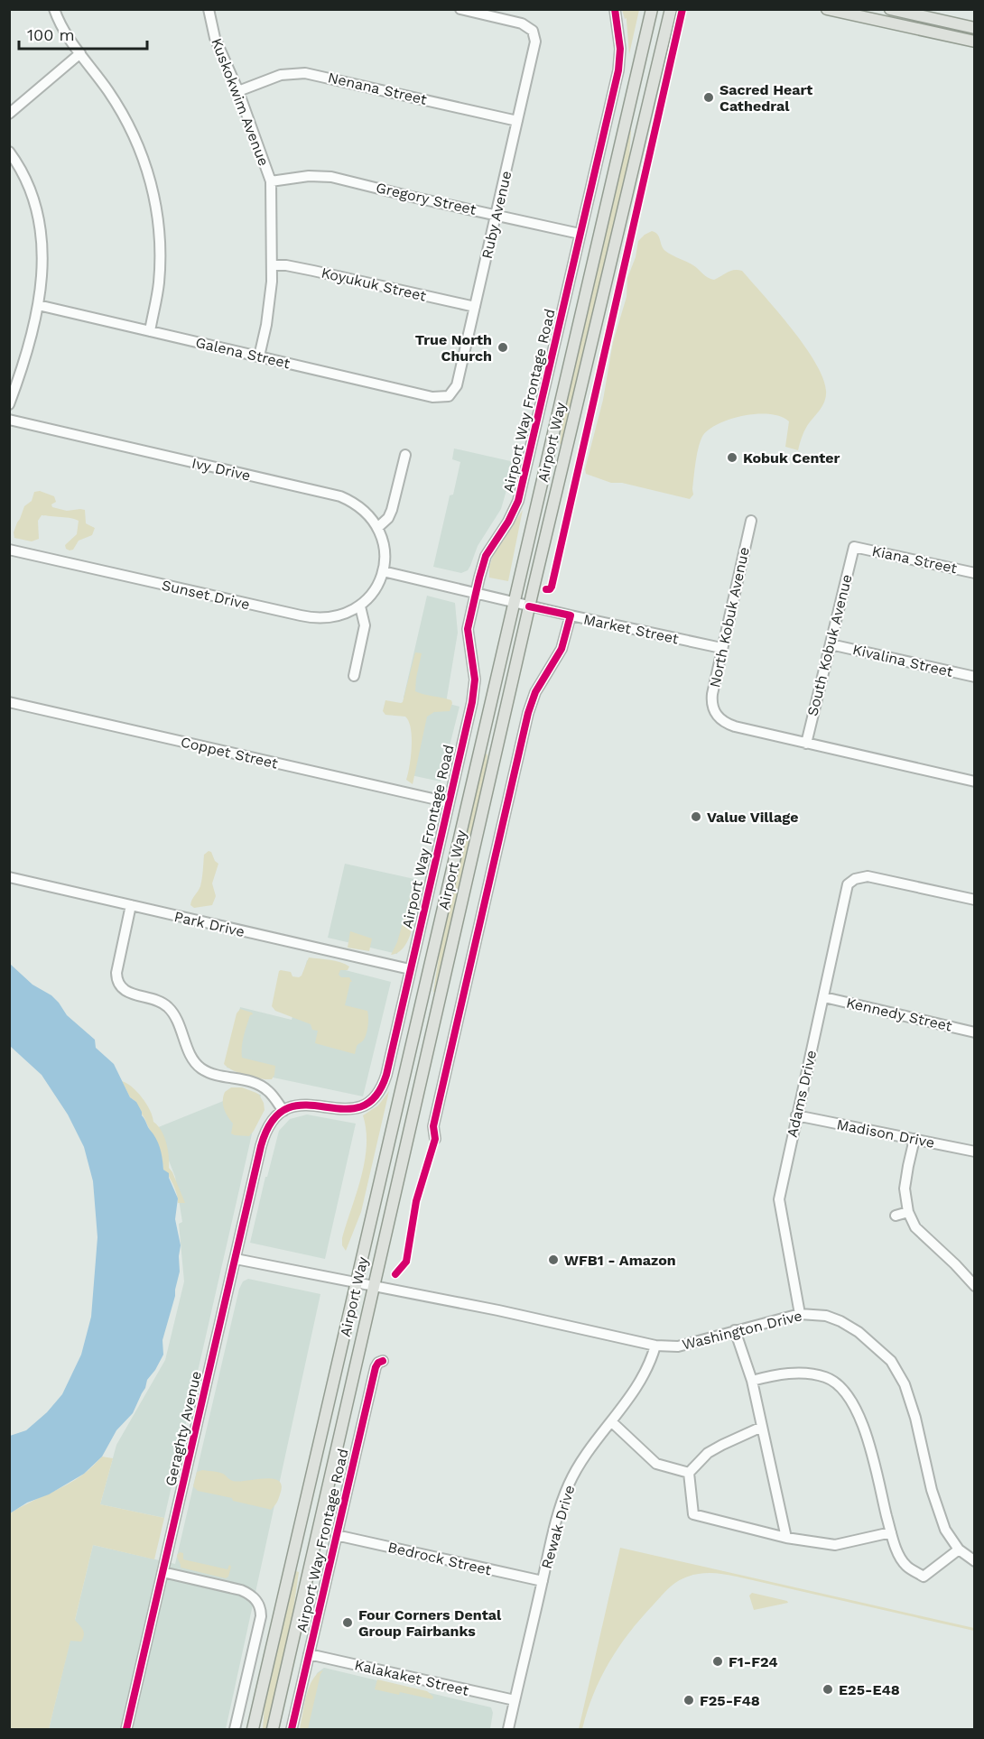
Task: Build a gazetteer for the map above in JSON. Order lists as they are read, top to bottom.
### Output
{
  "streets": {
    "main road": ["Airport Way"],
    "street": [
      "Nenana Street",
      "Kuskokwim Avenue",
      "Gregory Street",
      "Ruby Avenue",
      "Koyukuk Street",
      "Galena Street",
      "Airport Way Frontage Road",
      "Ivy Drive",
      "Kiana Street",
      "Sunset Drive",
      "North Kobuk Avenue",
      "Market Street",
      "South Kobuk Avenue",
      "Kivalina Street",
      "Coppet Street",
      "Park Drive",
      "Kennedy Street",
      "Adams Drive",
      "Madison Drive",
      "Washington Drive",
      "Geraghty Avenue",
      "Rewak Drive",
      "Bedrock Street",
      "Kalakaket Street"
    ]
  },
  "crossings": [
    ["Nenana Street", "Kuskokwim Avenue"],
    ["Nenana Street", "Ruby Avenue"],
    ["Kuskokwim Avenue", "Gregory Street"],
    ["Kuskokwim Avenue", "Koyukuk Street"],
    ["Kuskokwim Avenue", "Galena Street"],
    ["Gregory Street", "Ruby Avenue"],
    ["Gregory Street", "Airport Way Frontage Road"],
    ["Ruby Avenue", "Koyukuk Street"],
    ["Ruby Avenue", "Galena Street"],
    ["Airport Way Frontage Road", "Market Street"],
    ["Airport Way Frontage Road", "Coppet Street"],
    ["Airport Way Frontage Road", "Park Drive"],
    ["Airport Way Frontage Road", "Geraghty Avenue"],
    ["Airport Way Frontage Road", "Bedrock Street"],
    ["Airport Way Frontage Road", "Kalakaket Street"],
    ["Airport Way", "Market Street"],
    ["Airport Way", "Washington Drive"],
    ["Kiana Street", "South Kobuk Avenue"],
    ["Sunset Drive", "Market Street"],
    ["North Kobuk Avenue", "Market Street"],
    ["North Kobuk Avenue", "South Kobuk Avenue"],
    ["South Kobuk Avenue", "Kivalina Street"],
    ["Kennedy Street", "Adams Drive"],
    ["Adams Drive", "Madison Drive"],
    ["Adams Drive", "Washington Drive"],
    ["Washington Drive", "Geraghty Avenue"],
    ["Washington Drive", "Rewak Drive"],
    ["Rewak Drive", "Bedrock Street"],
    ["Rewak Drive", "Kalakaket Street"]
  ],
  "places": [
    "Sacred Heart Cathedral",
    "True North Church",
    "Kobuk Center",
    "Value Village",
    "WFB1 - Amazon",
    "Four Corners Dental Group Fairbanks",
    "F1-F24",
    "E25-E48",
    "F25-F48"
  ],
  "scale_bar": "100 m"
}
